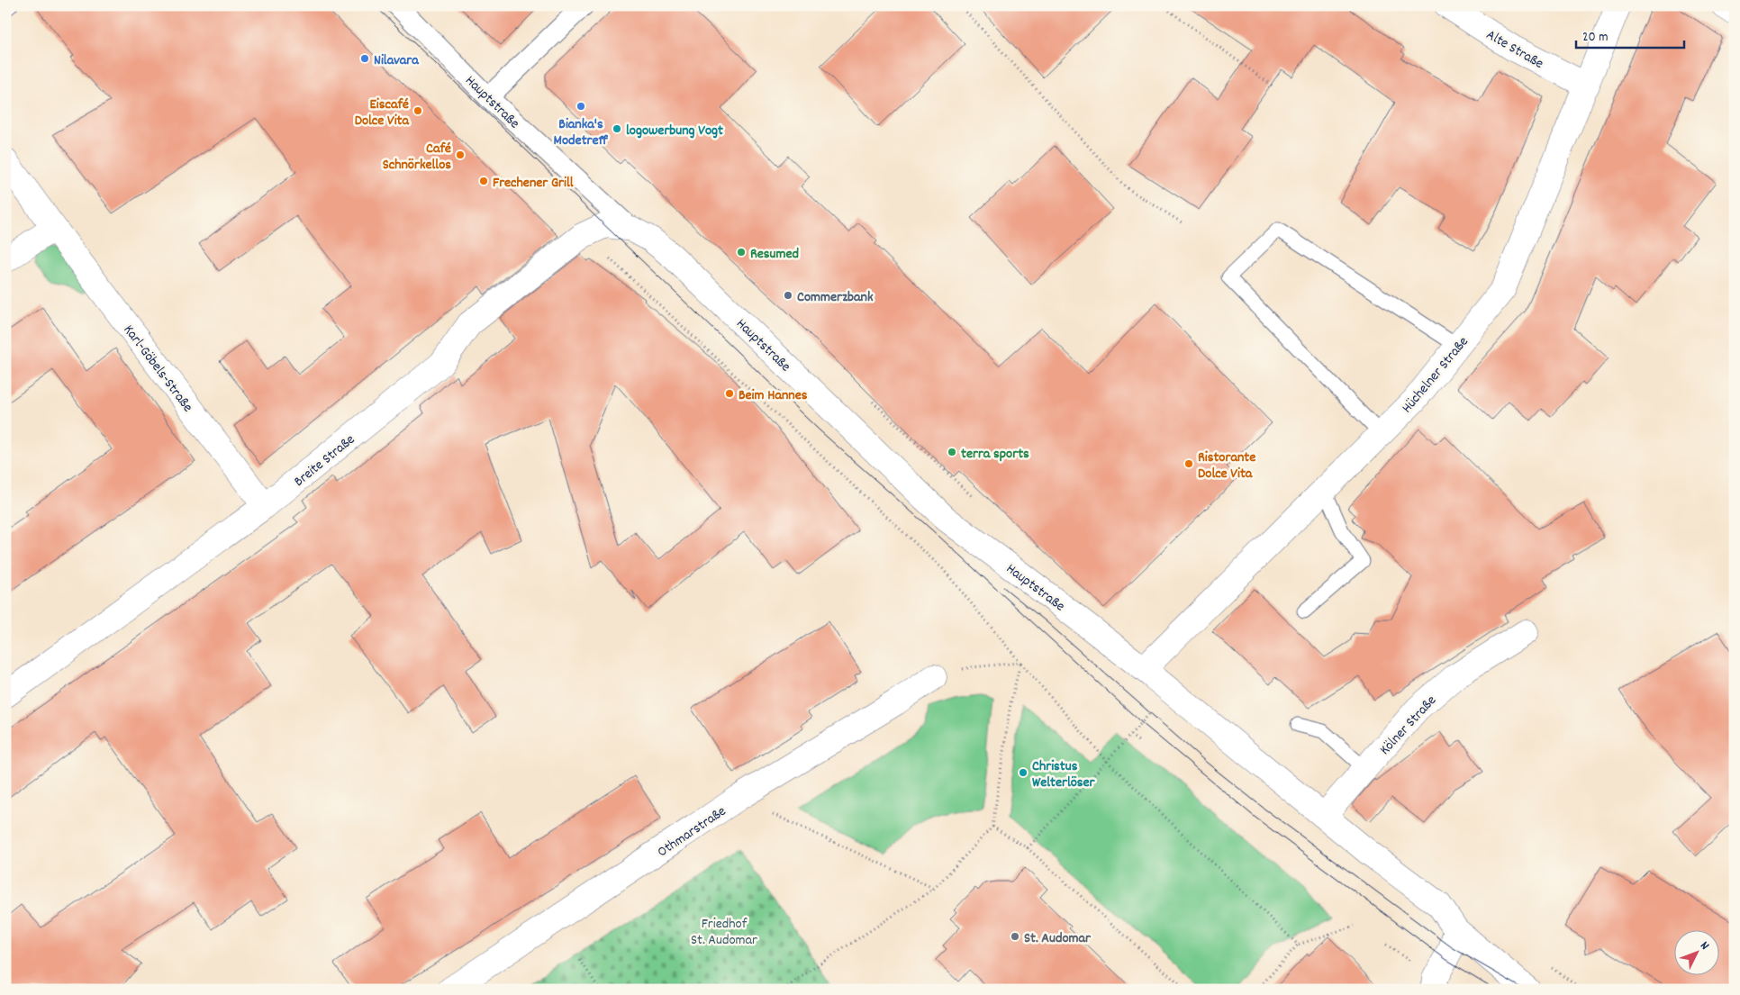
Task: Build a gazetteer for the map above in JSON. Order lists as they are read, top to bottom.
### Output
{
  "streets": {
    "street": [
      "Alte Straße",
      "Hauptstraße",
      "Karl-Göbels-Straße",
      "Hüchelner Straße",
      "Breite Straße",
      "Kölner Straße",
      "Othmarstraße"
    ]
  },
  "crossings": [
    ["Alte Straße", "Hüchelner Straße"],
    ["Hauptstraße", "Hüchelner Straße"],
    ["Hauptstraße", "Breite Straße"],
    ["Karl-Göbels-Straße", "Breite Straße"]
  ],
  "parks": ["Friedhof St. Audomar"],
  "places": [
    "Nilavara",
    "Bianka's Modetreff",
    "Eiscafé Dolce Vita",
    "logowerbung Vogt",
    "Café Schnörkellos",
    "Frechener Grill",
    "Resumed",
    "Commerzbank",
    "Beim Hannes",
    "terra sports",
    "Ristorante Dolce Vita",
    "Christus Welterlöser",
    "St. Audomar"
  ],
  "scale_bar": "20 m",
  "north": "top right"
}
